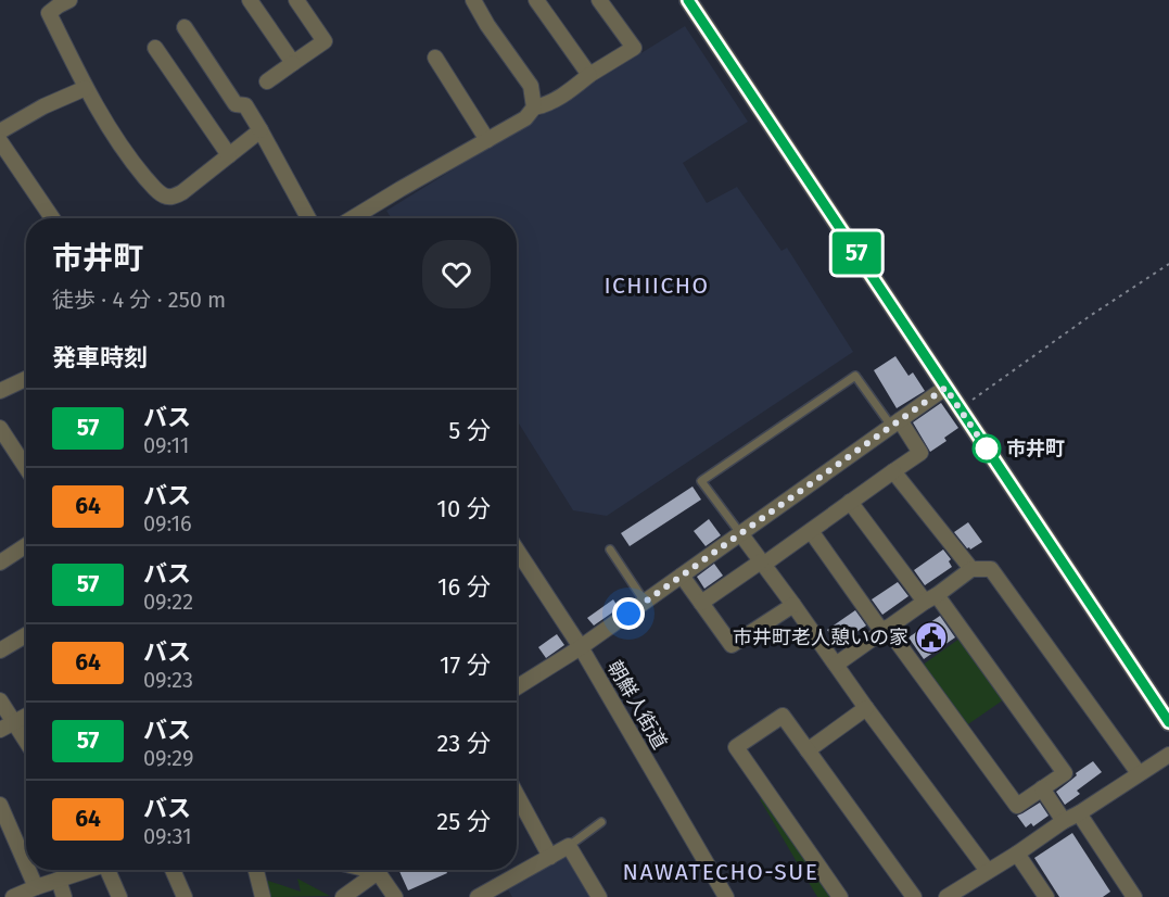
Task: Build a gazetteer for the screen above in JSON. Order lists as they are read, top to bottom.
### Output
{
  "streets": {
    "street": ["朝鮮人街道"]
  },
  "districts": ["ICHIICHO", "NAWATECHO-SUE"],
  "places": {
    "other": ["市井町"],
    "public building": ["市井町老人憩いの家"]
  },
  "lines": ["bus line 57"],
  "page": {
    "on_map": "57",
    "heading": [
      ["市井町", "徒歩 · 4 分 · 250 m"],
      "発車時刻"
    ],
    "list": [
      {
        "mark": "57",
        "name": "バス",
        "note": "09:11",
        "value": "5 分"
      },
      {
        "mark": "64",
        "name": "バス",
        "note": "09:16",
        "value": "10 分"
      },
      {
        "mark": "57",
        "name": "バス",
        "note": "09:22",
        "value": "16 分"
      },
      {
        "mark": "64",
        "name": "バス",
        "note": "09:23",
        "value": "17 分"
      },
      {
        "mark": "57",
        "name": "バス",
        "note": "09:29",
        "value": "23 分"
      },
      {
        "mark": "64",
        "name": "バス",
        "note": "09:31",
        "value": "25 分"
      }
    ]
  }
}
